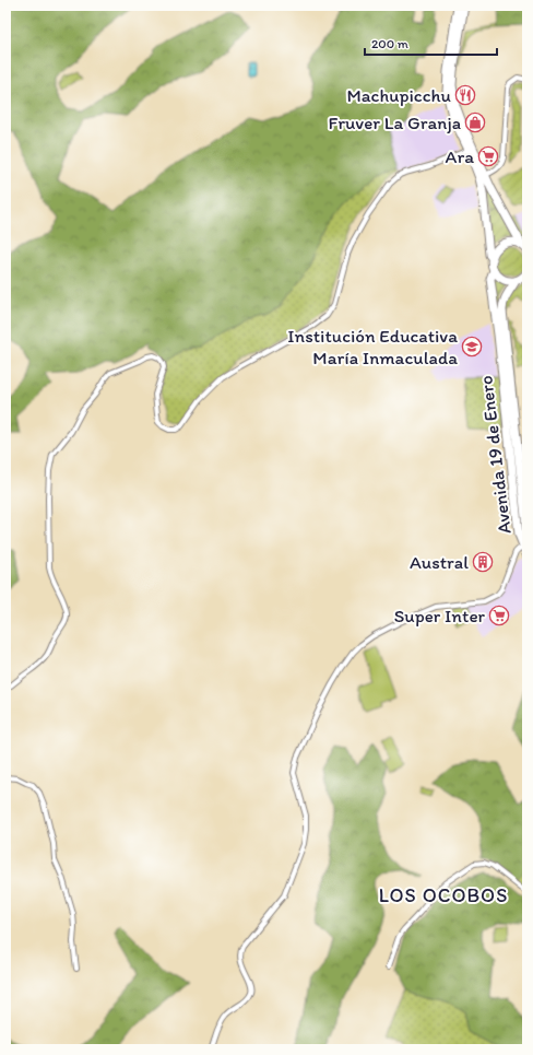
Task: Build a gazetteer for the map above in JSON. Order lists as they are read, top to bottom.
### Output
{
  "streets": {
    "main road": ["Avenida 19 de Enero"]
  },
  "districts": ["LOS OCOBOS"],
  "places": {
    "restaurant": ["Machupicchu"],
    "shop": ["Fruver La Granja"],
    "supermarket": ["Ara", "Super Inter"],
    "school or university": ["Institución Educativa María Inmaculada"],
    "building": ["Austral"]
  },
  "scale_bar": "200 m"
}
